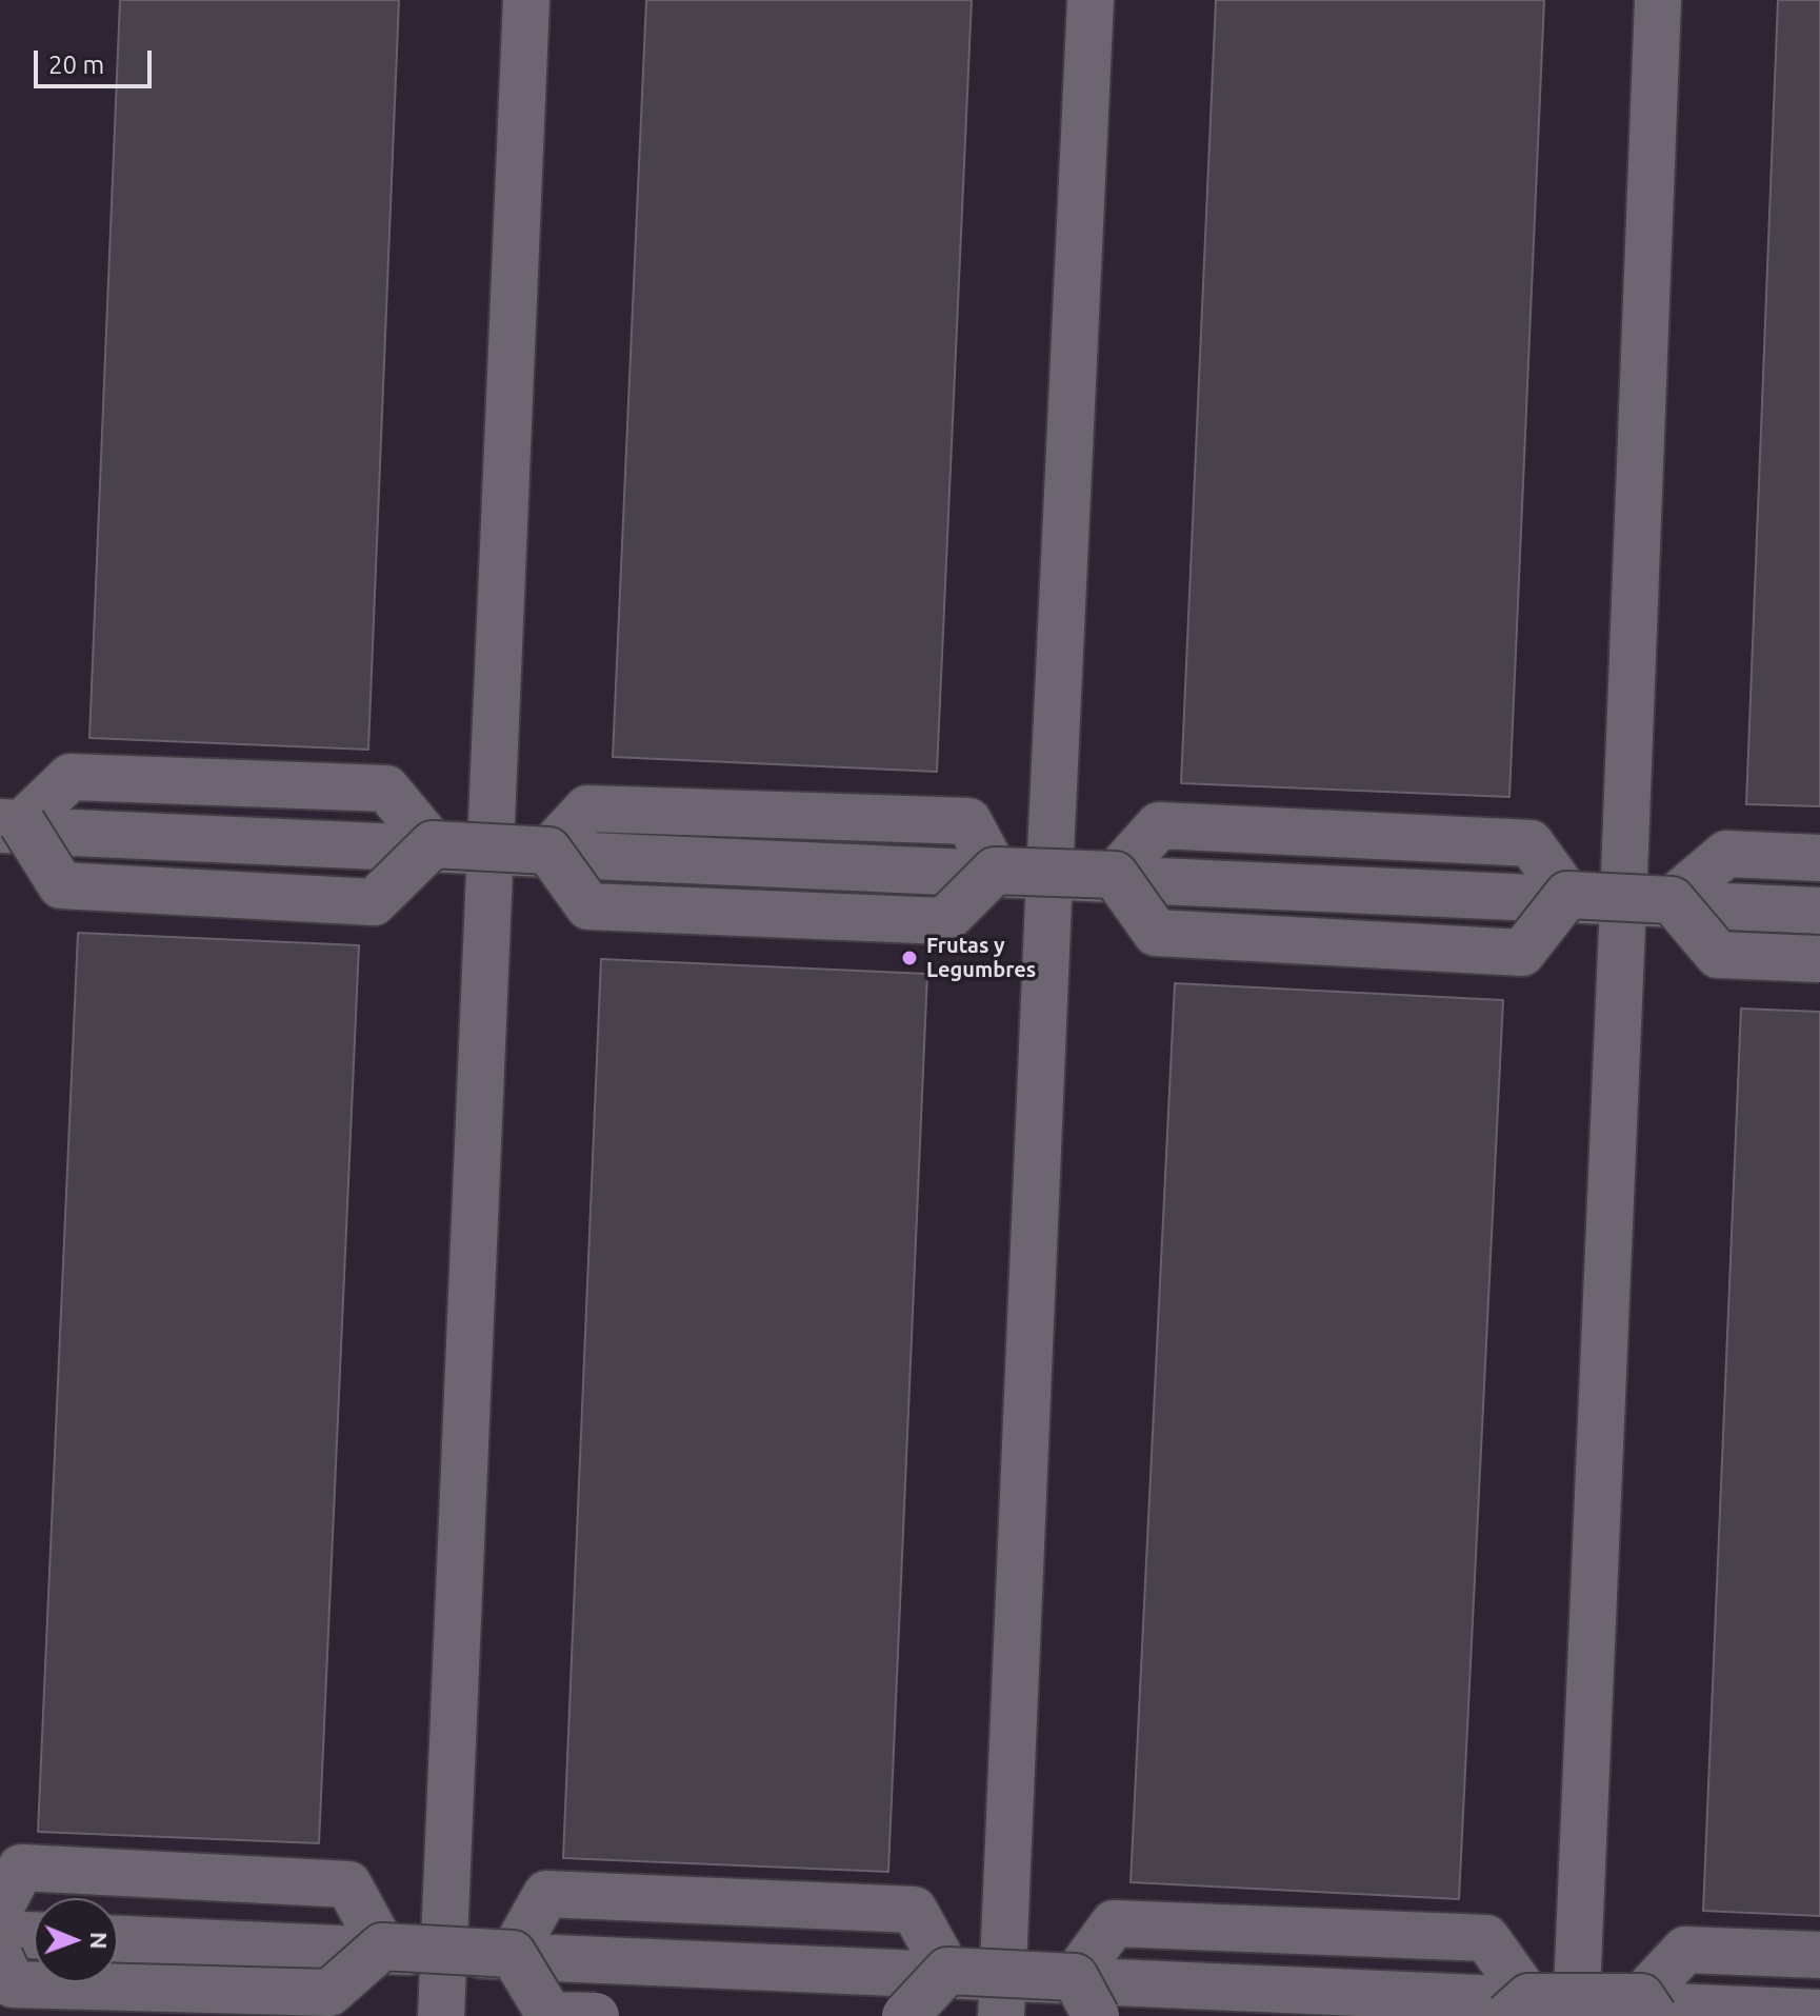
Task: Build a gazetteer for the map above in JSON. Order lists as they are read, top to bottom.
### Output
{
  "places": ["Frutas y Legumbres"],
  "scale_bar": "20 m",
  "north": "right"
}
